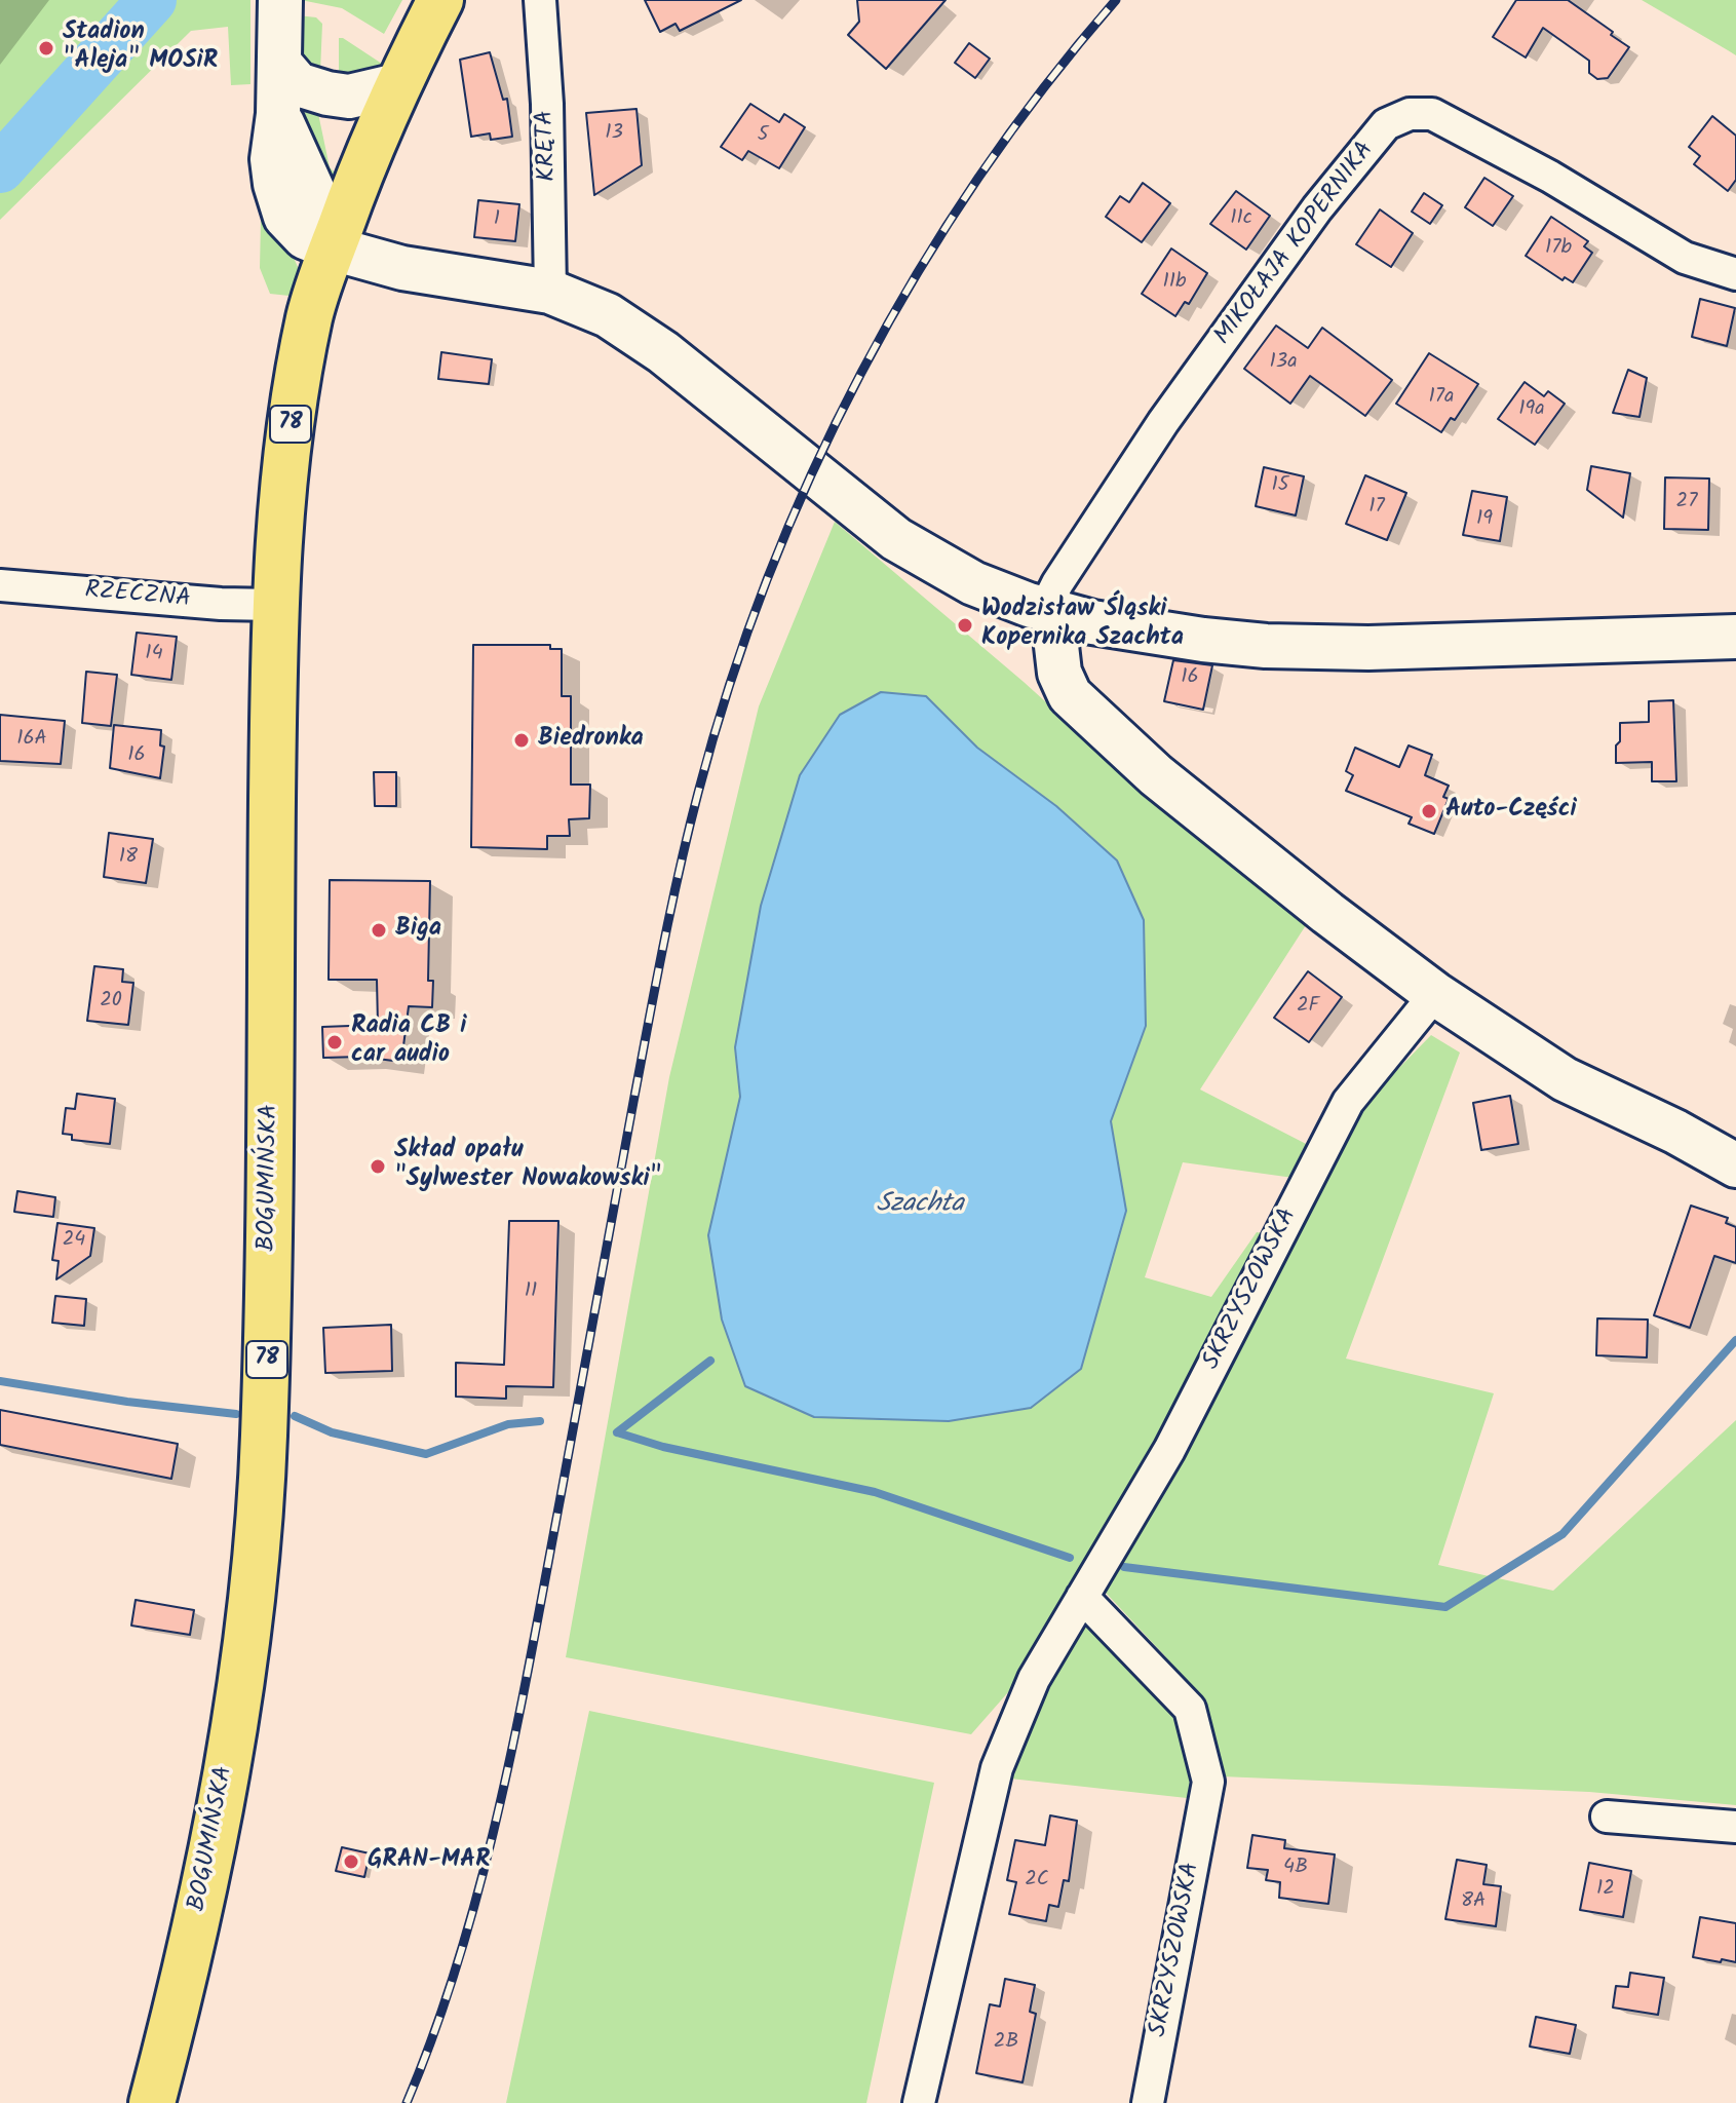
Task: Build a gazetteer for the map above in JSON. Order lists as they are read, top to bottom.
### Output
{
  "streets": {
    "main road": ["78", "BOGUMIŃSKA"],
    "street": [
      "KRĘTA",
      "MIKOŁAJA KOPERNIKA",
      "RZECZNA",
      "SKRZYSZOWSKA"
    ]
  },
  "crossings": [
    ["78", "BOGUMIŃSKA"],
    ["RZECZNA", "BOGUMIŃSKA"]
  ],
  "water": ["Szachta"],
  "places": [
    "Stadion \"Aleja\" MOSiR",
    "Wodzisław Śląski Kopernika Szachta",
    "Biedronka",
    "Auto-Części",
    "Biga",
    "Radia CB i car audio",
    "Skład opału \"Sylwester Nowakowski\"",
    "GRAN-MAR"
  ],
  "house_numbers": [
    "13",
    "5",
    "11c",
    "1",
    "17b",
    "11b",
    "13a",
    "17a",
    "19a",
    "15",
    "27",
    "17",
    "19",
    "14",
    "16",
    "16A",
    "16",
    "18",
    "20",
    "2F",
    "24",
    "11",
    "4B",
    "2C",
    "12",
    "8A",
    "2B"
  ]
}
